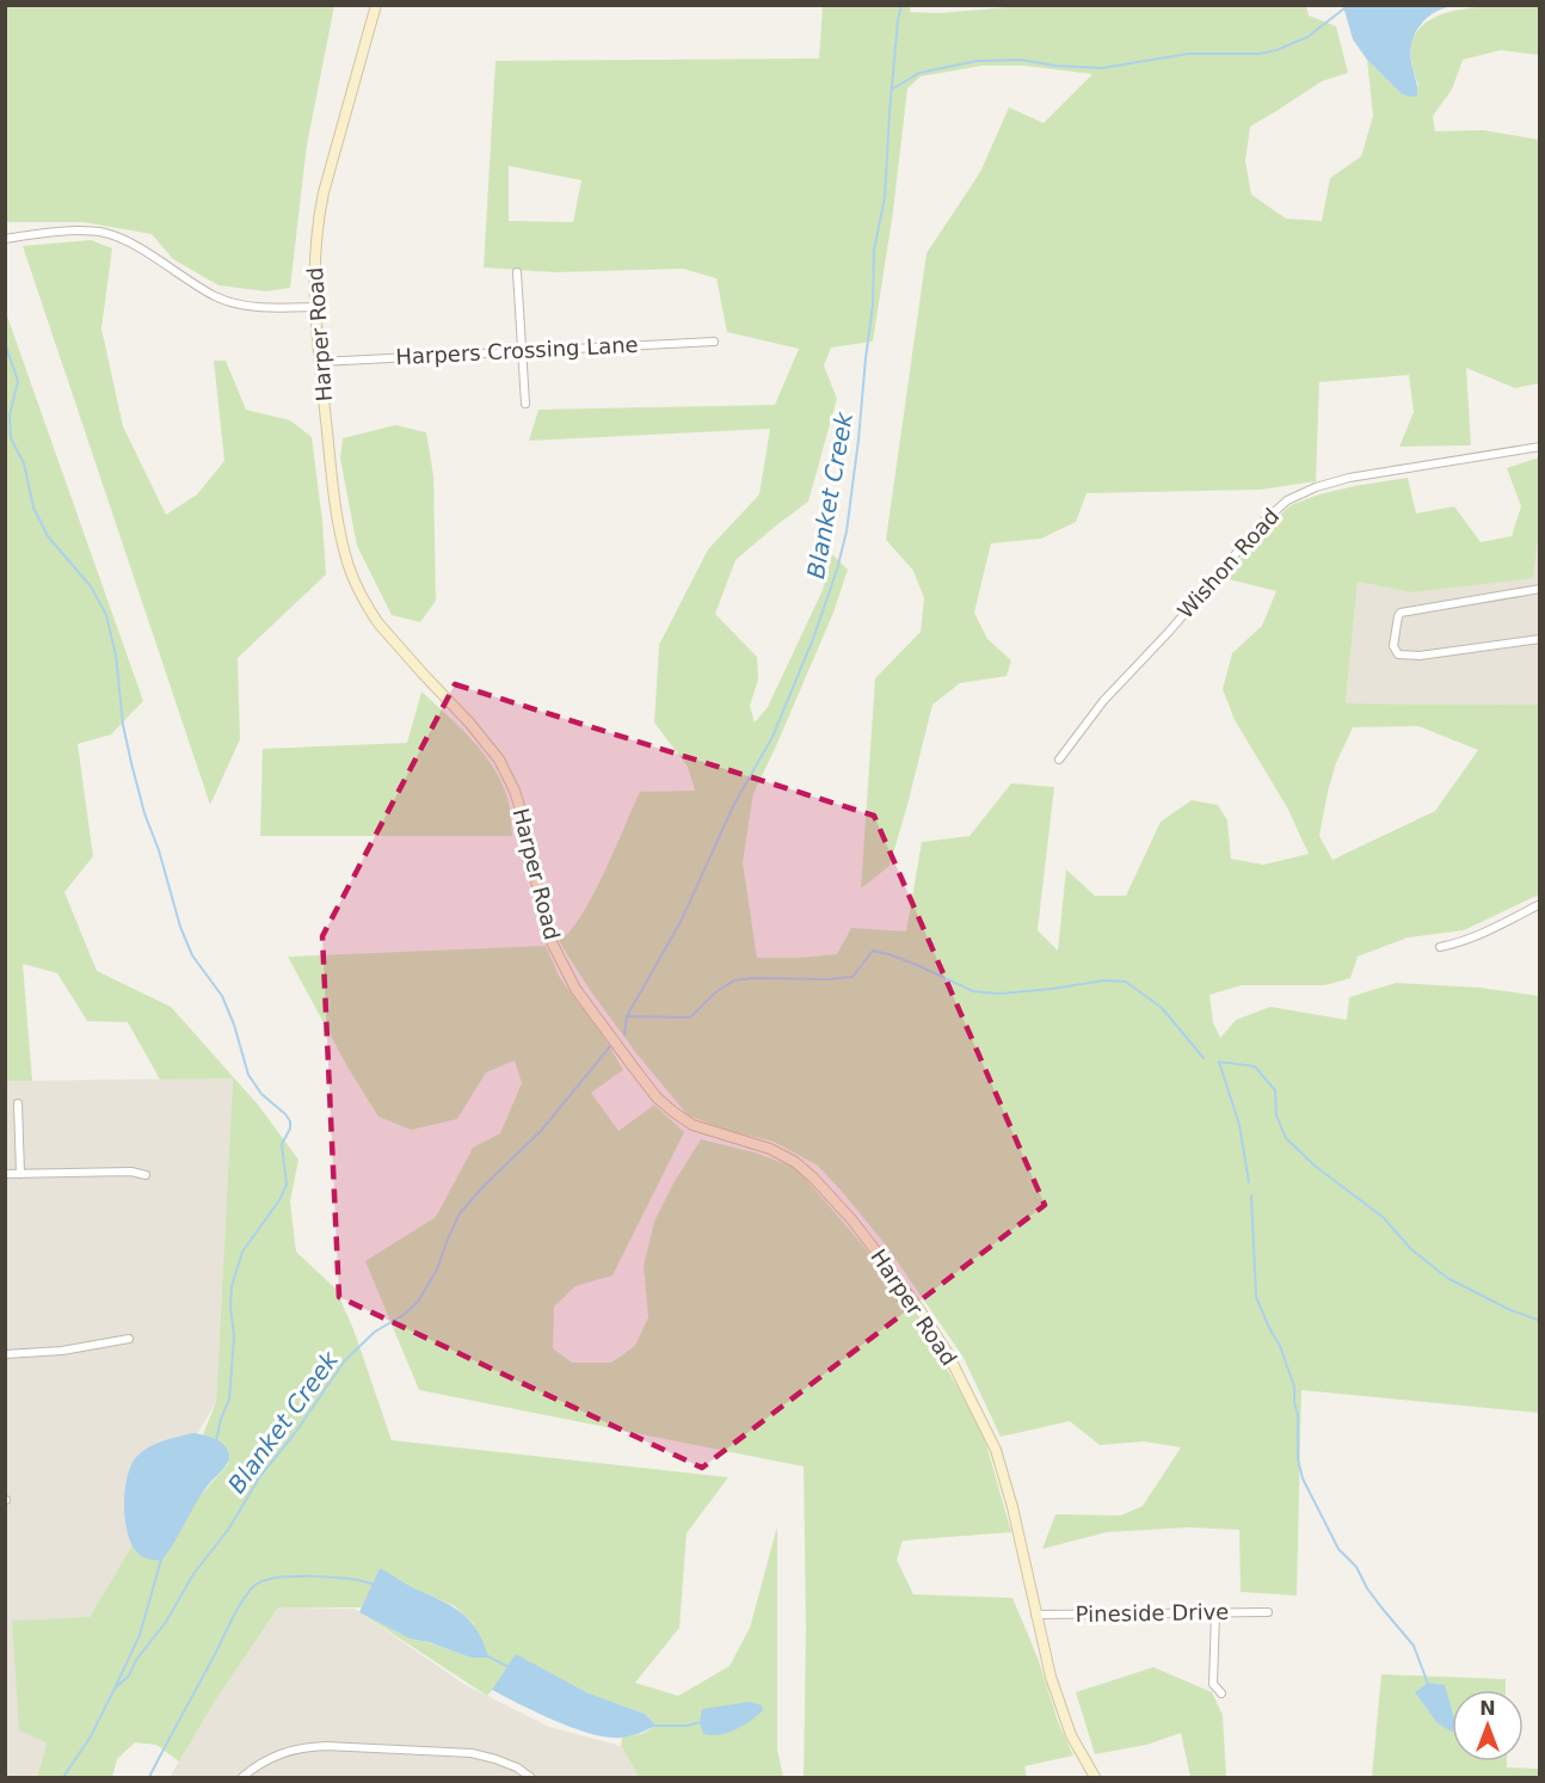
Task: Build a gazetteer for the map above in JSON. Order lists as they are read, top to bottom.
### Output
{
  "streets": {
    "street": [
      "Harper Road",
      "Harpers Crossing Lane",
      "Wishon Road",
      "Pineside Drive"
    ]
  },
  "crossings": [
    ["Harper Road", "Harpers Crossing Lane"],
    ["Harper Road", "Pineside Drive"]
  ],
  "water": ["Blanket Creek"],
  "north": "top"
}
